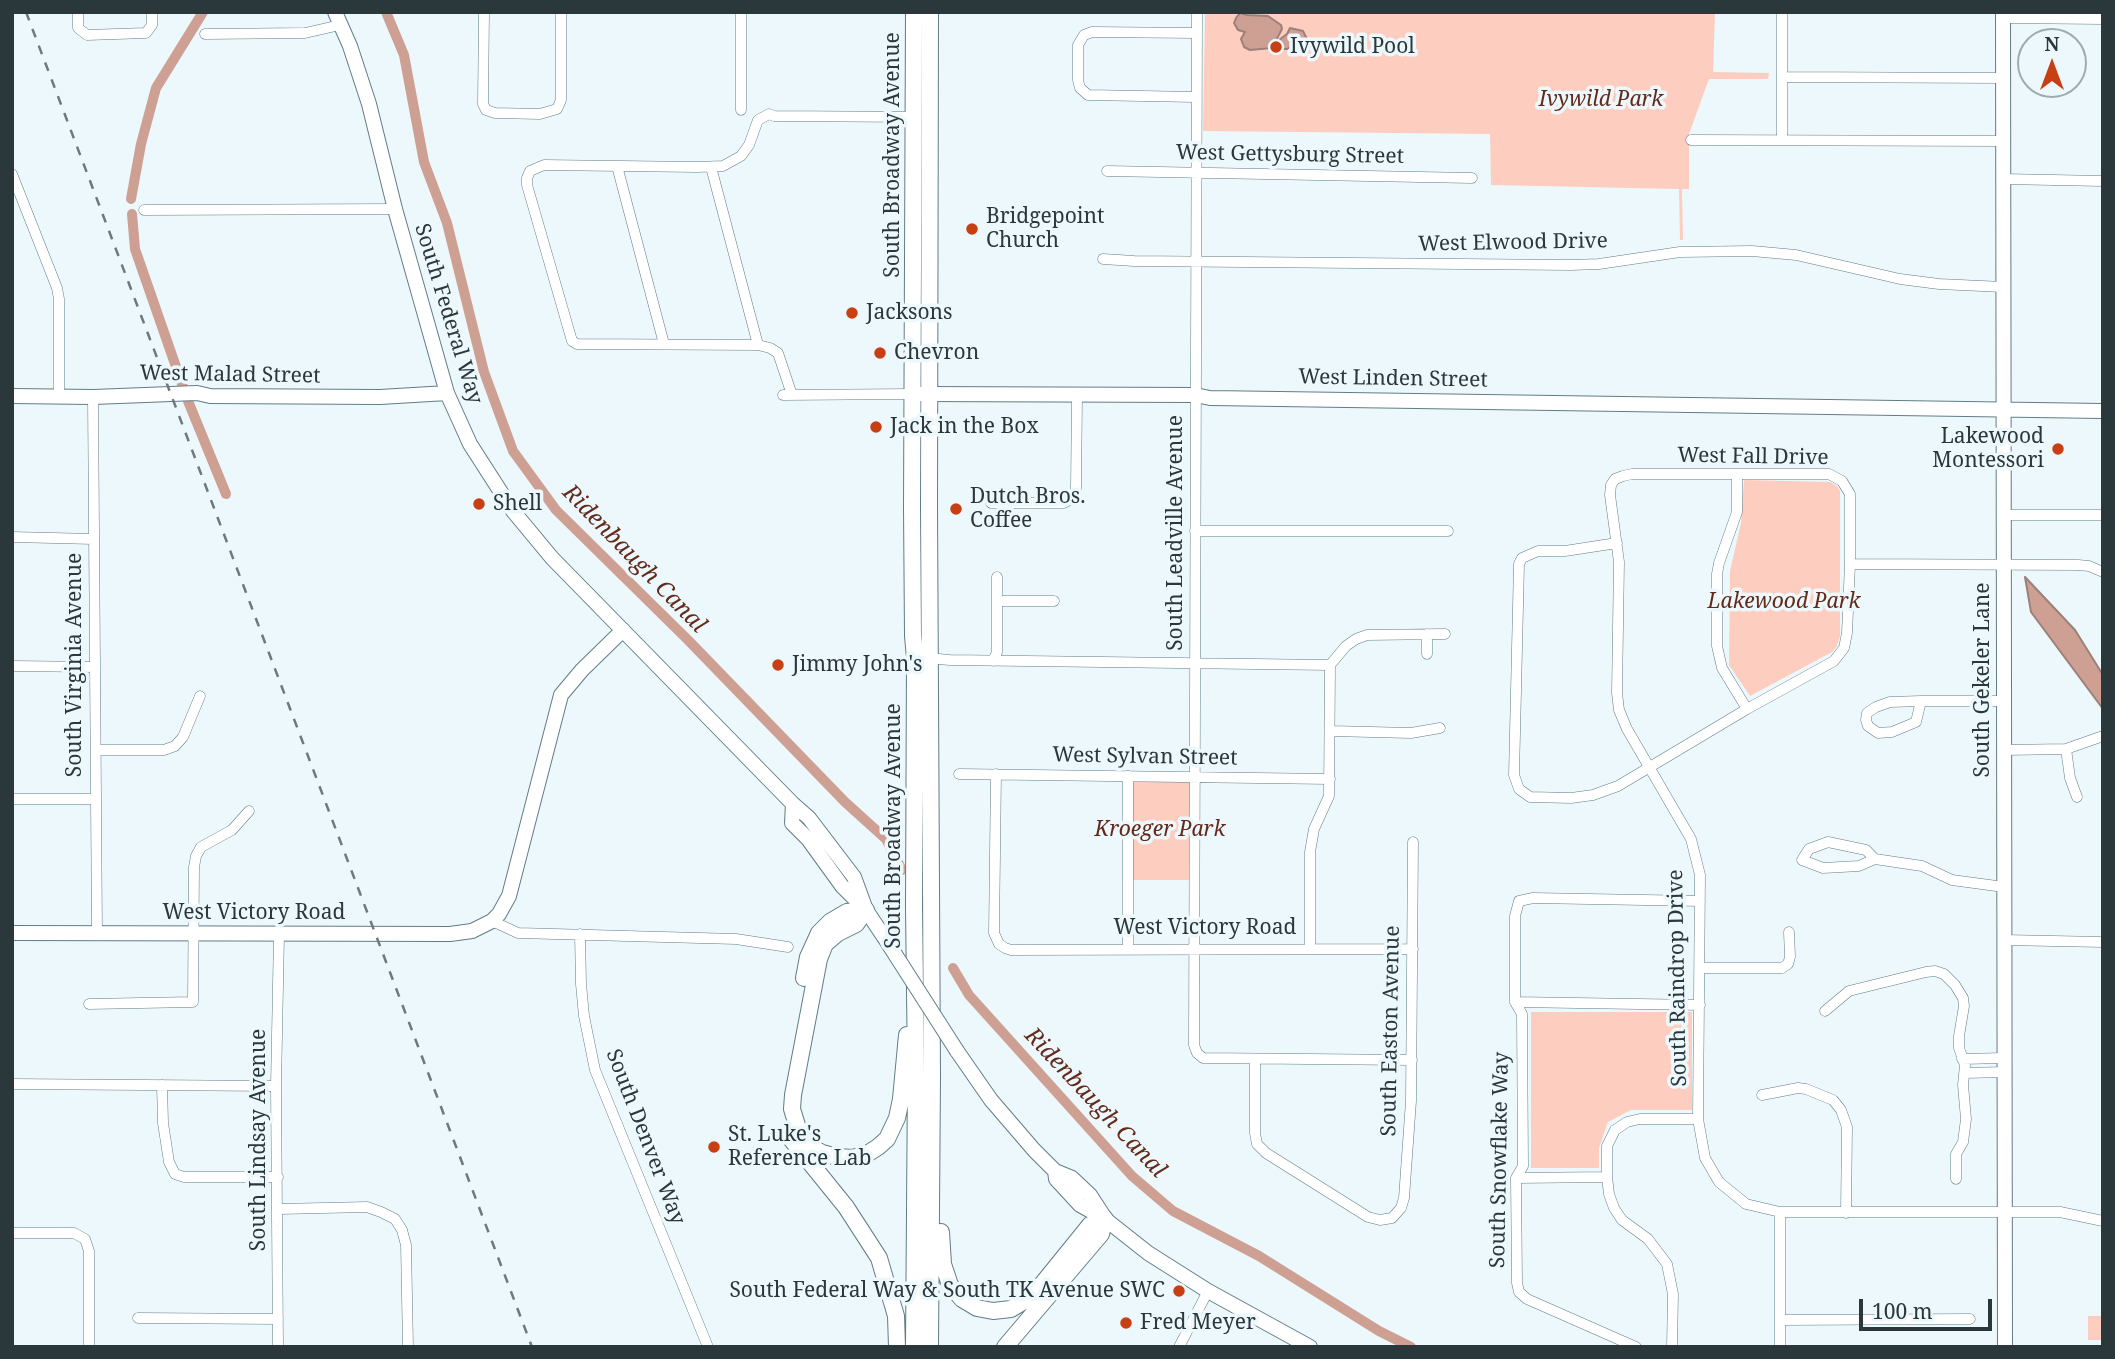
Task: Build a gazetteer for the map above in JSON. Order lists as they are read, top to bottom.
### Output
{
  "streets": {
    "main road": ["South Broadway Avenue"],
    "street": [
      "West Gettysburg Street",
      "West Elwood Drive",
      "South Federal Way",
      "West Malad Street",
      "West Linden Street",
      "West Fall Drive",
      "South Leadville Avenue",
      "South Virginia Avenue",
      "South Gekeler Lane",
      "West Sylvan Street",
      "West Victory Road",
      "South Raindrop Drive",
      "South Easton Avenue",
      "South Denver Way",
      "South Lindsay Avenue",
      "South Snowflake Way"
    ]
  },
  "crossings": [
    ["South Broadway Avenue", "West Linden Street"],
    ["West Gettysburg Street", "South Leadville Avenue"],
    ["West Elwood Drive", "South Leadville Avenue"],
    ["West Elwood Drive", "South Gekeler Lane"],
    ["South Federal Way", "West Malad Street"],
    ["West Malad Street", "South Virginia Avenue"],
    ["West Linden Street", "South Leadville Avenue"],
    ["West Linden Street", "South Gekeler Lane"],
    ["West Fall Drive", "South Raindrop Drive"],
    ["South Leadville Avenue", "West Sylvan Street"],
    ["South Leadville Avenue", "West Victory Road"],
    ["South Leadville Avenue", "South Easton Avenue"],
    ["South Virginia Avenue", "West Victory Road"],
    ["South Gekeler Lane", "South Raindrop Drive"],
    ["West Sylvan Street", "West Victory Road"],
    ["West Victory Road", "South Easton Avenue"],
    ["West Victory Road", "South Lindsay Avenue"],
    ["South Raindrop Drive", "South Snowflake Way"]
  ],
  "water": ["Ridenbaugh Canal"],
  "parks": ["Ivywild Park", "Lakewood Park", "Kroeger Park"],
  "places": [
    "Ivywild Pool",
    "Bridgepoint Church",
    "Jacksons",
    "Chevron",
    "Jack in the Box",
    "Lakewood Montessori",
    "Shell",
    "Dutch Bros. Coffee",
    "Jimmy John's",
    "St. Luke's Reference Lab",
    "South Federal Way & South TK Avenue SWC",
    "Fred Meyer"
  ],
  "scale_bar": "100 m",
  "north": "top"
}
